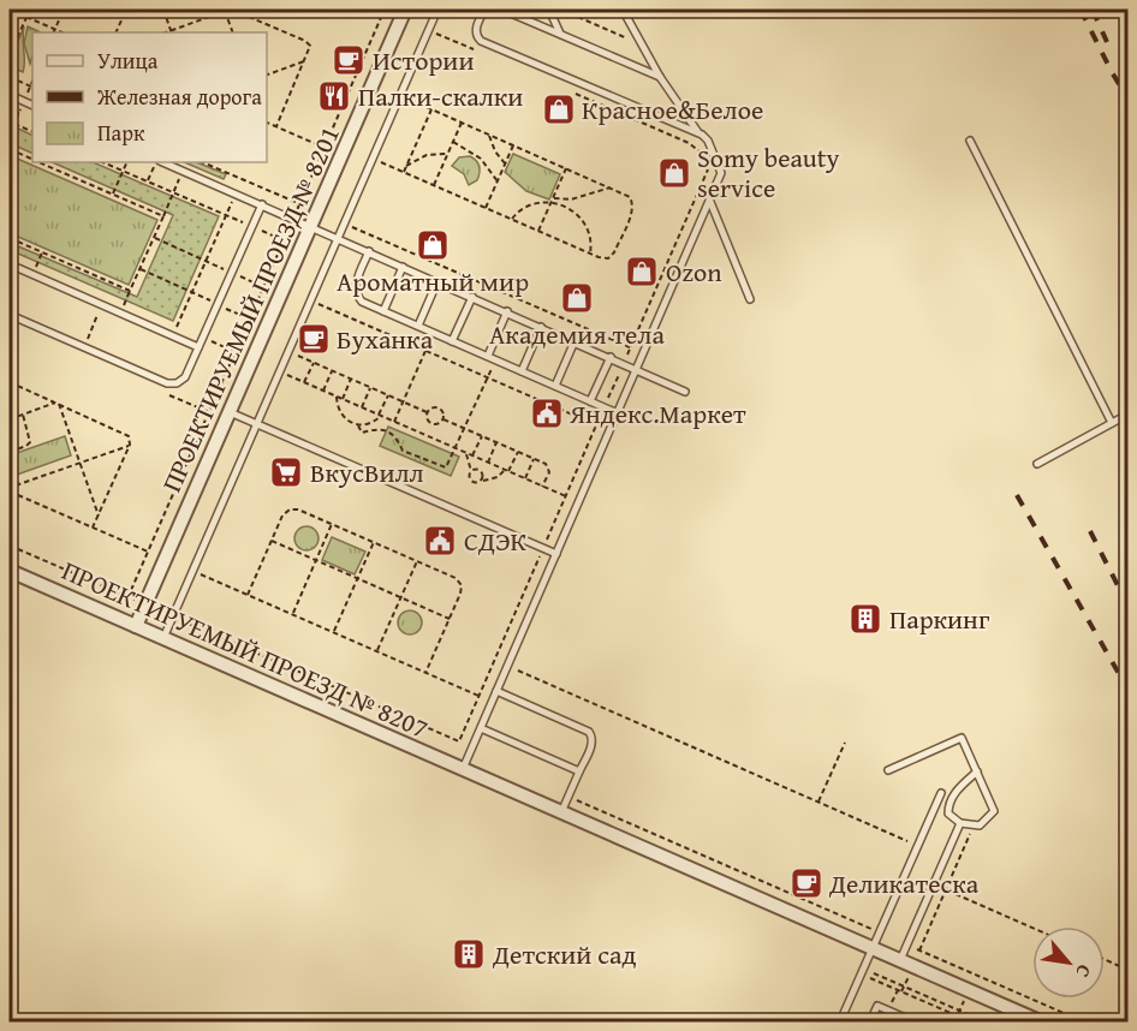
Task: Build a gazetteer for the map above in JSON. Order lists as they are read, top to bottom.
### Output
{
  "streets": {
    "street": ["ПРОЕКТИРУЕМЫЙ ПРОЕЗД № 8201", "ПРОЕКТИРУЕМЫЙ ПРОЕЗД № 8207"]
  },
  "crossings": [
    ["ПРОЕКТИРУЕМЫЙ ПРОЕЗД № 8201", "ПРОЕКТИРУЕМЫЙ ПРОЕЗД № 8207"]
  ],
  "places": {
    "cafe": ["Истории", "Буханка", "Деликатеска"],
    "restaurant": ["Палки-скалки"],
    "shop": [
      "Красное&Белое",
      "Somy beauty service",
      "Ароматный мир",
      "Ozon",
      "Академия тела"
    ],
    "public building": ["Яндекс.Маркет", "СДЭК"],
    "supermarket": ["ВкусВилл"],
    "building": ["Паркинг", "Детский сад"]
  },
  "legend": ["Улица", "Железная дорога", "Парк"],
  "north": "bottom right"
}
